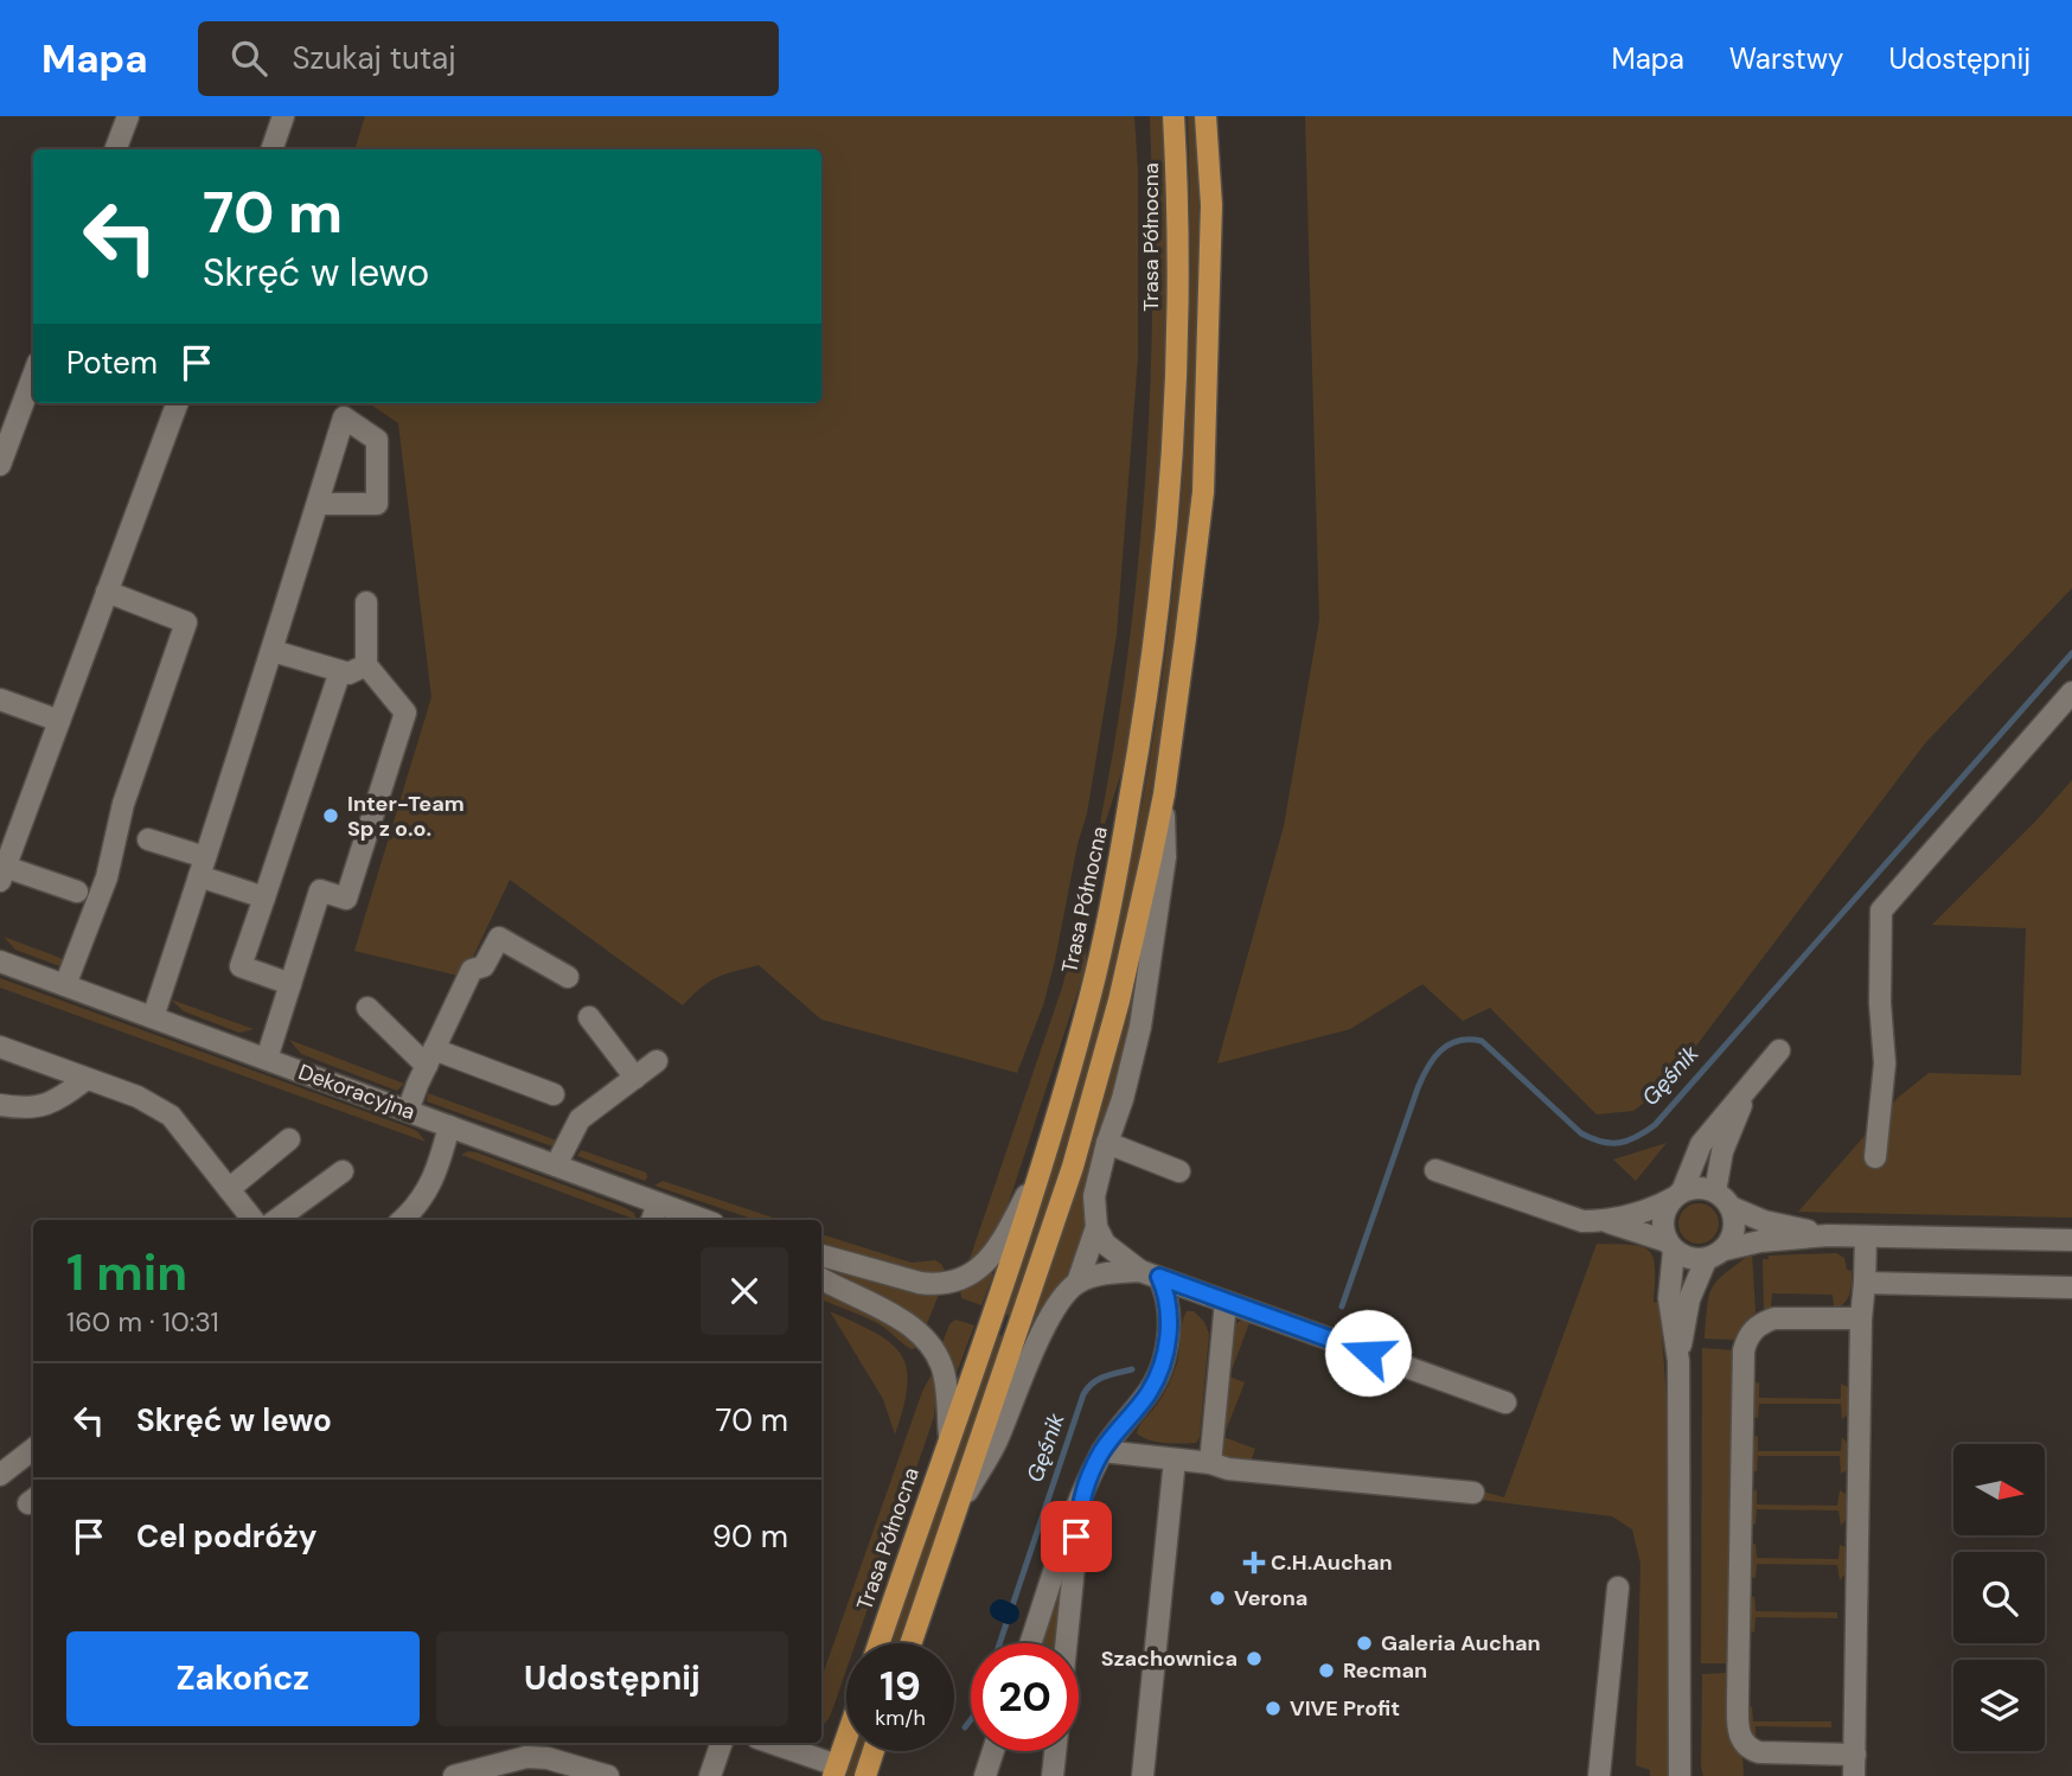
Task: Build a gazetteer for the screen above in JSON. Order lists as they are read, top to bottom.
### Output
{
  "streets": {
    "main road": ["Trasa Północna"],
    "street": ["Dekoracyjna"]
  },
  "water": ["Gęśnik"],
  "places": {
    "other": [
      "Inter-Team Sp z o.o.",
      "Verona",
      "Galeria Auchan",
      "Szachownica",
      "Recman",
      "VIVE Profit"
    ],
    "health": ["C.H.Auchan"]
  },
  "north": "right",
  "page": {
    "header": "Mapa",
    "search": "Szukaj tutaj",
    "nav": ["Mapa", "Warstwy", "Udostępnij"],
    "turn": ["70 m", "Skręć w lewo"],
    "then": "Potem",
    "heading": ["1 min", "160 m · 10:31"],
    "list": [
      {
        "name": "Skręć w lewo",
        "value": "70 m"
      },
      {
        "name": "Cel podróży",
        "value": "90 m"
      }
    ],
    "buttons": ["Zakończ", "Udostępnij"],
    "speed": "19 km/h",
    "limit": "20"
  }
}
